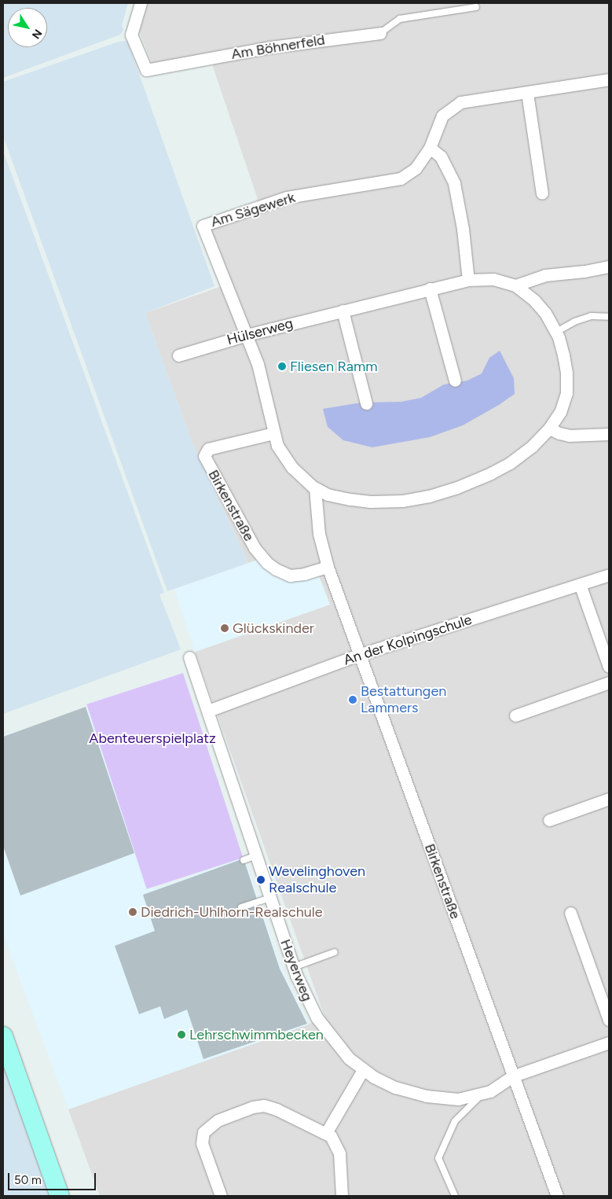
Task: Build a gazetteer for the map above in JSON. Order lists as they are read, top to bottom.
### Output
{
  "streets": {
    "street": [
      "Am Böhnerfeld",
      "Am Sägewerk",
      "Hülserweg",
      "Birkenstraße",
      "An der Kolpingschule",
      "Heyerweg"
    ]
  },
  "crossings": [
    ["Am Sägewerk", "Hülserweg"],
    ["Birkenstraße", "An der Kolpingschule"],
    ["Birkenstraße", "Heyerweg"],
    ["An der Kolpingschule", "Heyerweg"]
  ],
  "parks": ["Abenteuerspielplatz"],
  "places": [
    "Fliesen Ramm",
    "Glückskinder",
    "Bestattungen Lammers",
    "Wevelinghoven Realschule",
    "Diedrich-Uhlhorn-Realschule",
    "Lehrschwimmbecken"
  ],
  "scale_bar": "50 m",
  "north": "bottom right"
}
